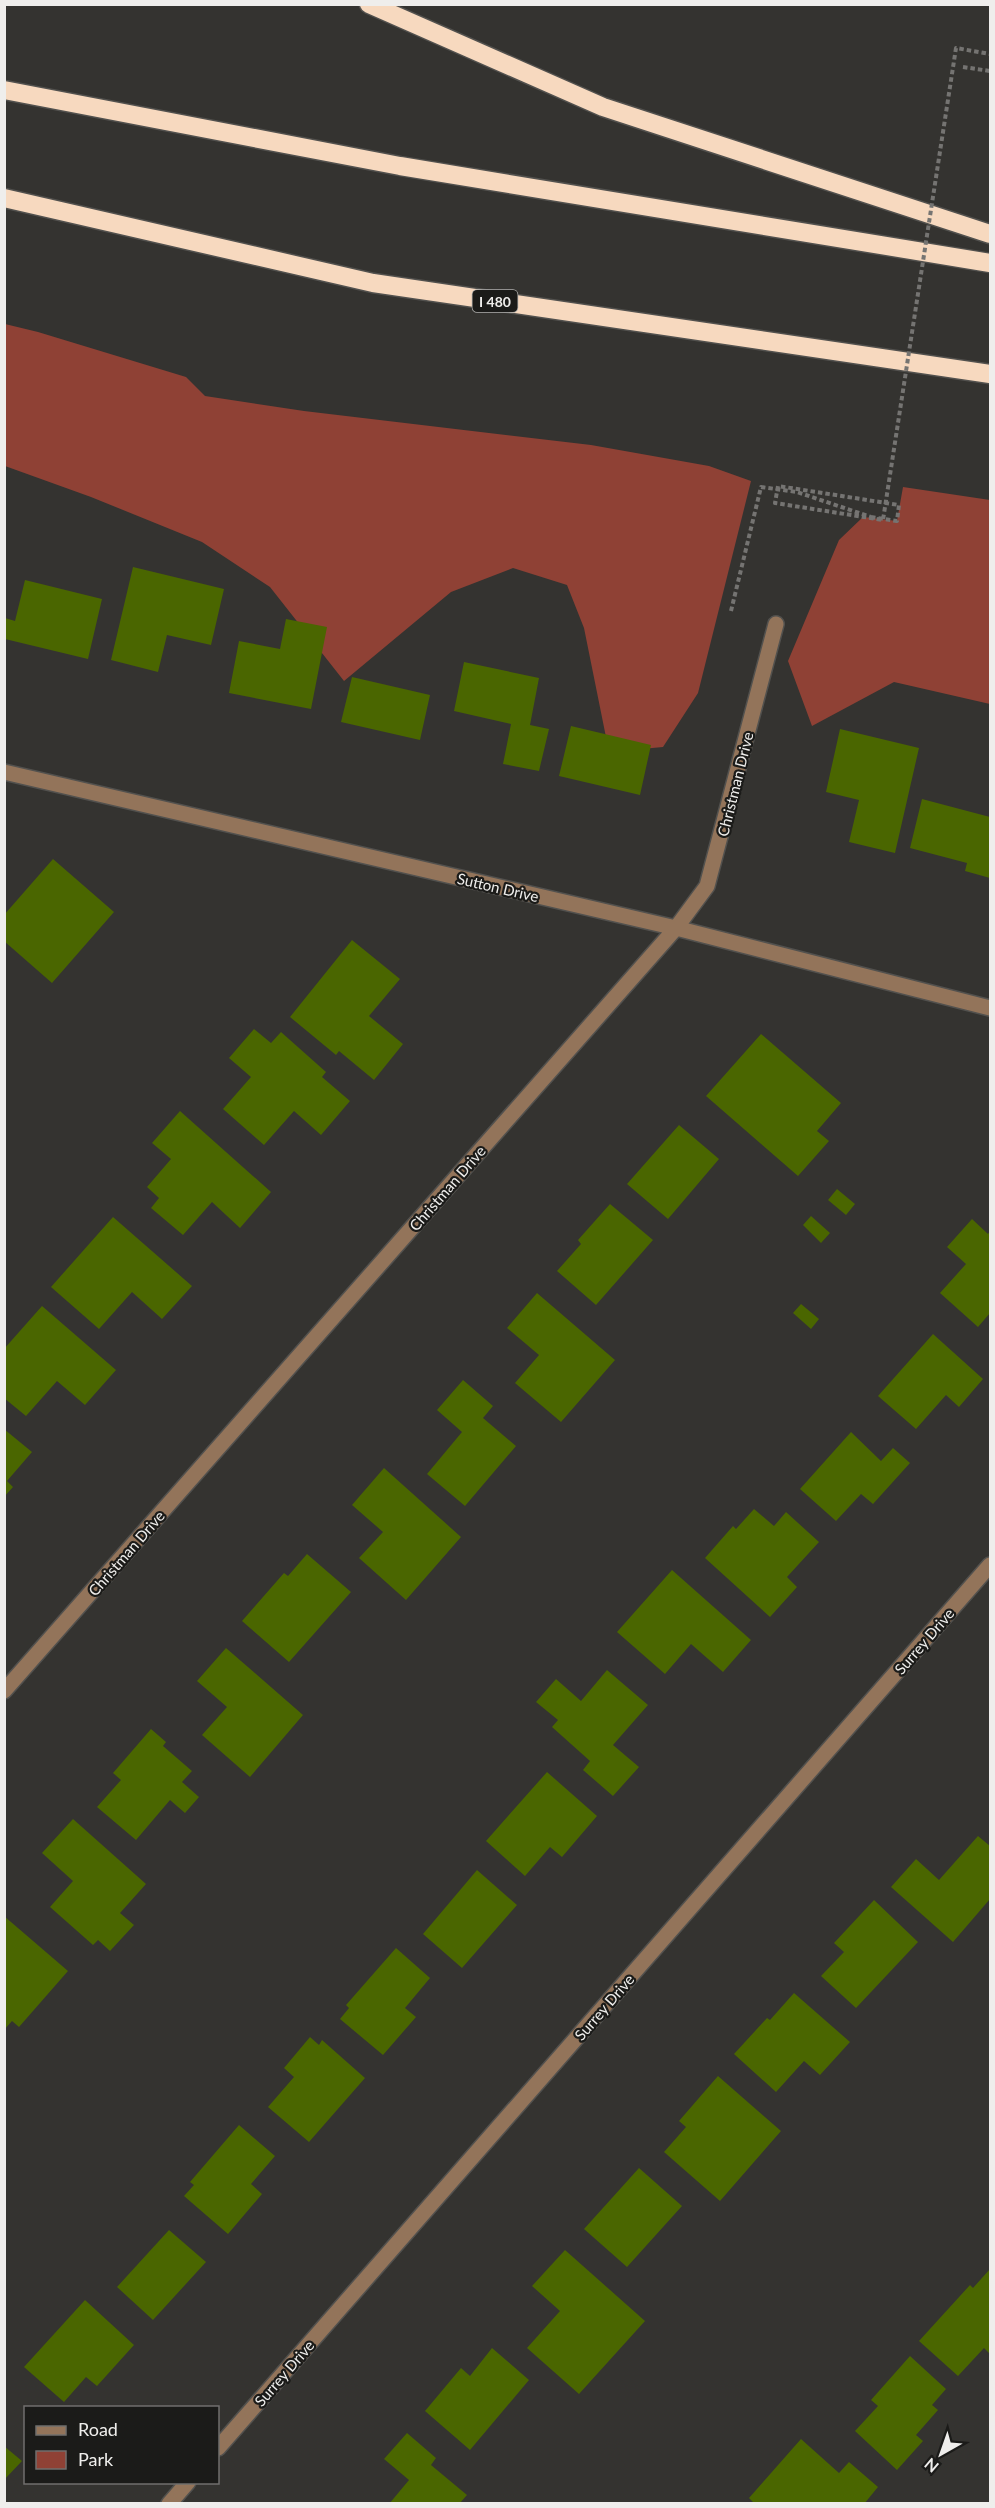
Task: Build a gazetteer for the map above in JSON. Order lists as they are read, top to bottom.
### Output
{
  "streets": {
    "highway": ["I 480"],
    "street": ["Christman Drive", "Sutton Drive", "Surrey Drive"]
  },
  "crossings": [
    ["Christman Drive", "Sutton Drive"]
  ],
  "legend": ["Road", "Park"],
  "north": "bottom left"
}
